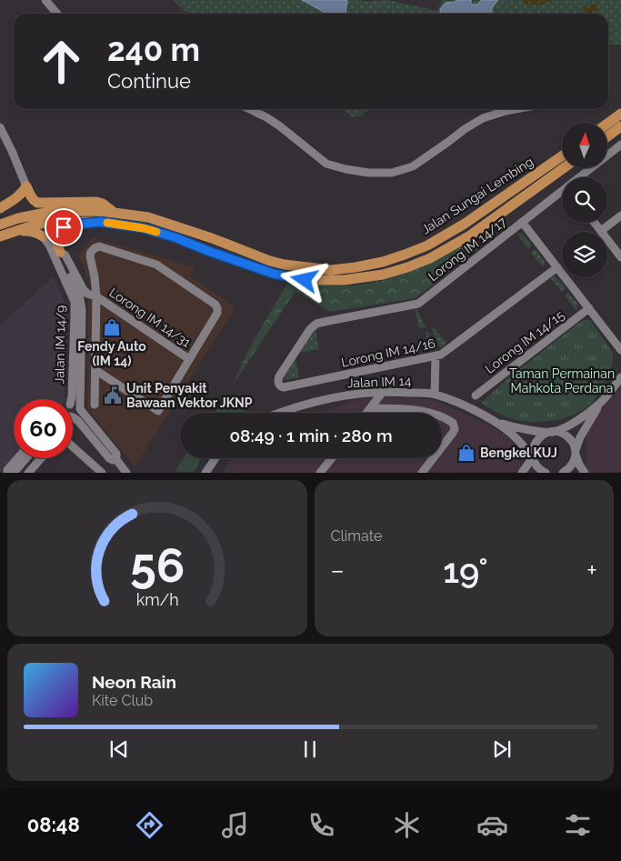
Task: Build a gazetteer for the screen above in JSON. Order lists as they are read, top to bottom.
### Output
{
  "streets": {
    "main road": ["Jalan Sungai Lembing"],
    "street": [
      "Lorong IM 14/17",
      "Lorong IM 14/31",
      "Lorong IM 14/15",
      "Jalan IM 14/9",
      "Lorong IM 14/16",
      "Jalan IM 14"
    ]
  },
  "crossings": [
    ["Lorong IM 14/17", "Lorong IM 14/16"],
    ["Lorong IM 14/31", "Jalan IM 14/9"]
  ],
  "parks": ["Taman Permainan Mahkota Perdana"],
  "places": {
    "shop": ["Fendy Auto (IM 14)", "Bengkel KUJ"],
    "public building": ["Unit Penyakit Bawaan Vektor JKNP"]
  },
  "north": "top",
  "page": {
    "turn": ["240 m", "Continue"],
    "limit": "60",
    "trip": "08:49 · 1 min · 280 m",
    "tile": "Climate",
    "heat": ["−", "19°", "+"],
    "song": ["Neon Rain", "Kite Club"],
    "tabs": "08:48",
    "gauge": ["56", "km/h"]
  }
}
